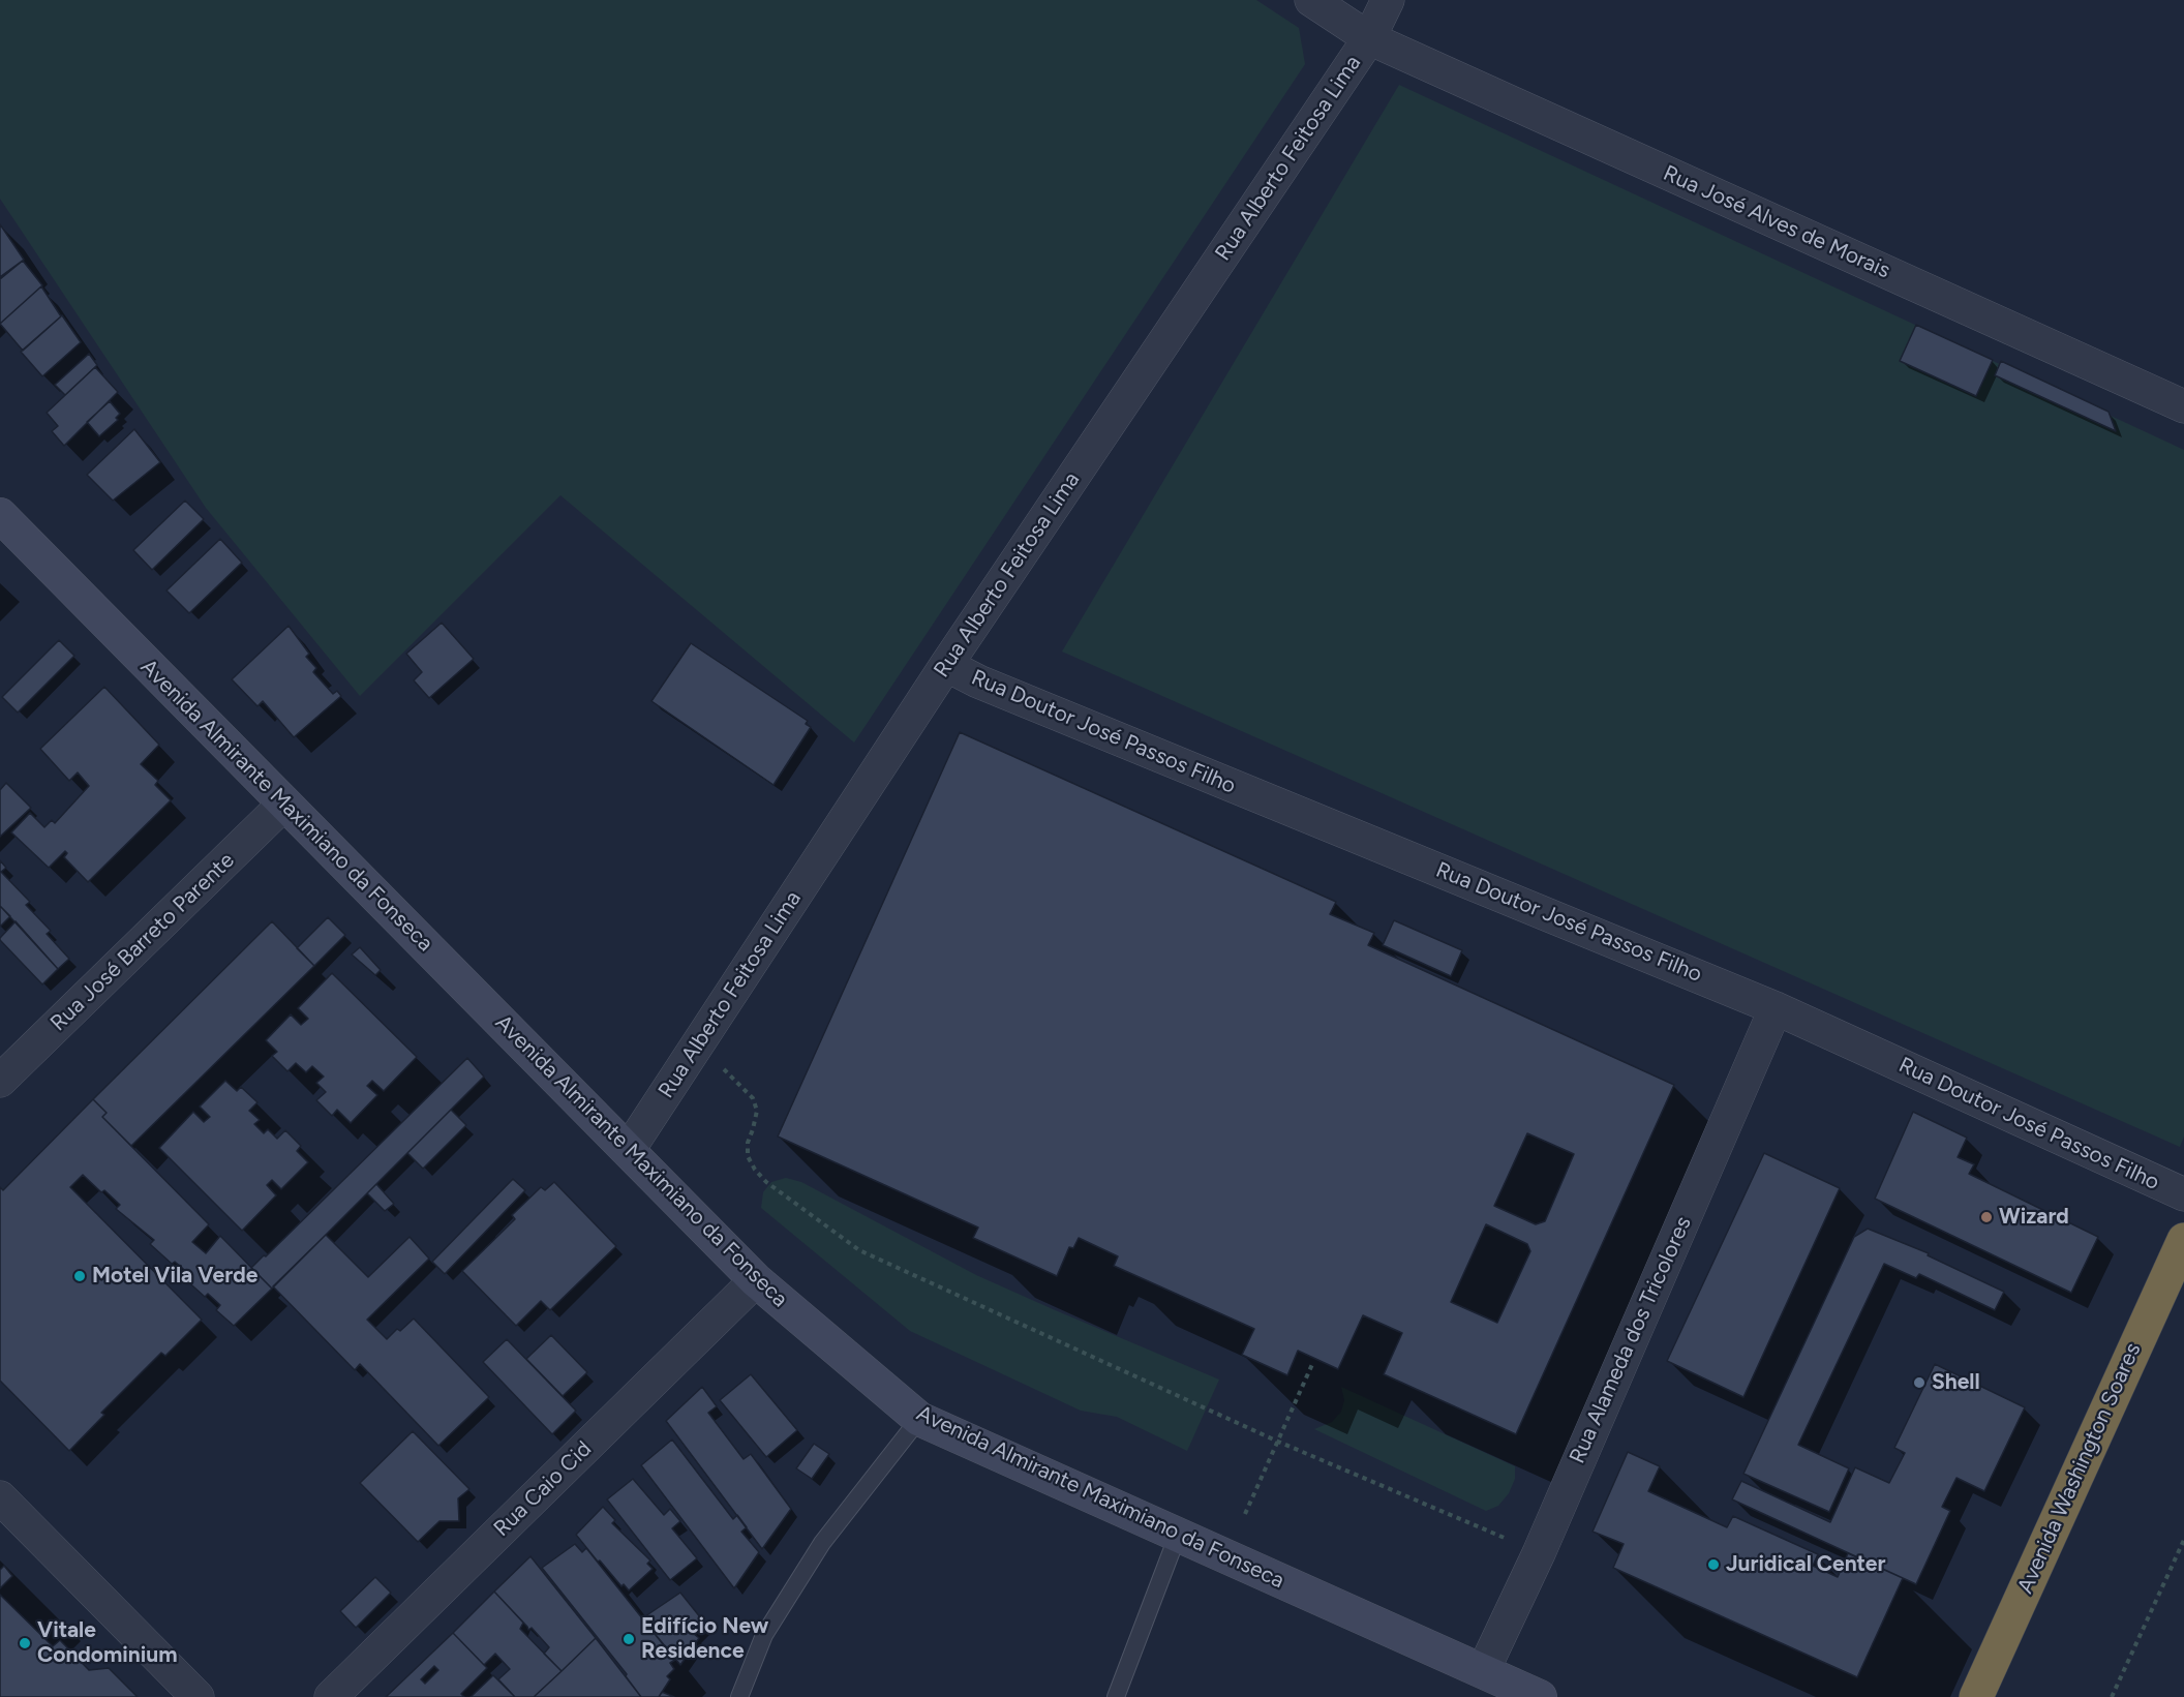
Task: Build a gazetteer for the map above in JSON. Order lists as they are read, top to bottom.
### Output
{
  "streets": {
    "highway": ["Avenida Washington Soares"],
    "main road": ["Avenida Almirante Maximiano da Fonseca"],
    "street": [
      "Rua Alberto Feitosa Lima",
      "Rua José Alves de Morais",
      "Rua Doutor José Passos Filho",
      "Rua José Barreto Parente",
      "Rua Alameda dos Tricolores",
      "Rua Caio Cid"
    ]
  },
  "crossings": [
    ["Rua Alberto Feitosa Lima", "Rua José Alves de Morais"],
    ["Rua Alberto Feitosa Lima", "Rua Doutor José Passos Filho"],
    ["Rua Alberto Feitosa Lima", "Avenida Almirante Maximiano da Fonseca"],
    ["Rua Doutor José Passos Filho", "Rua Alameda dos Tricolores"],
    ["Avenida Almirante Maximiano da Fonseca", "Rua José Barreto Parente"],
    ["Avenida Almirante Maximiano da Fonseca", "Rua Alameda dos Tricolores"],
    ["Avenida Almirante Maximiano da Fonseca", "Rua Caio Cid"]
  ],
  "places": [
    "Wizard",
    "Motel Vila Verde",
    "Shell",
    "Juridical Center",
    "Edifício New Residence",
    "Vitale Condominium"
  ]
}
